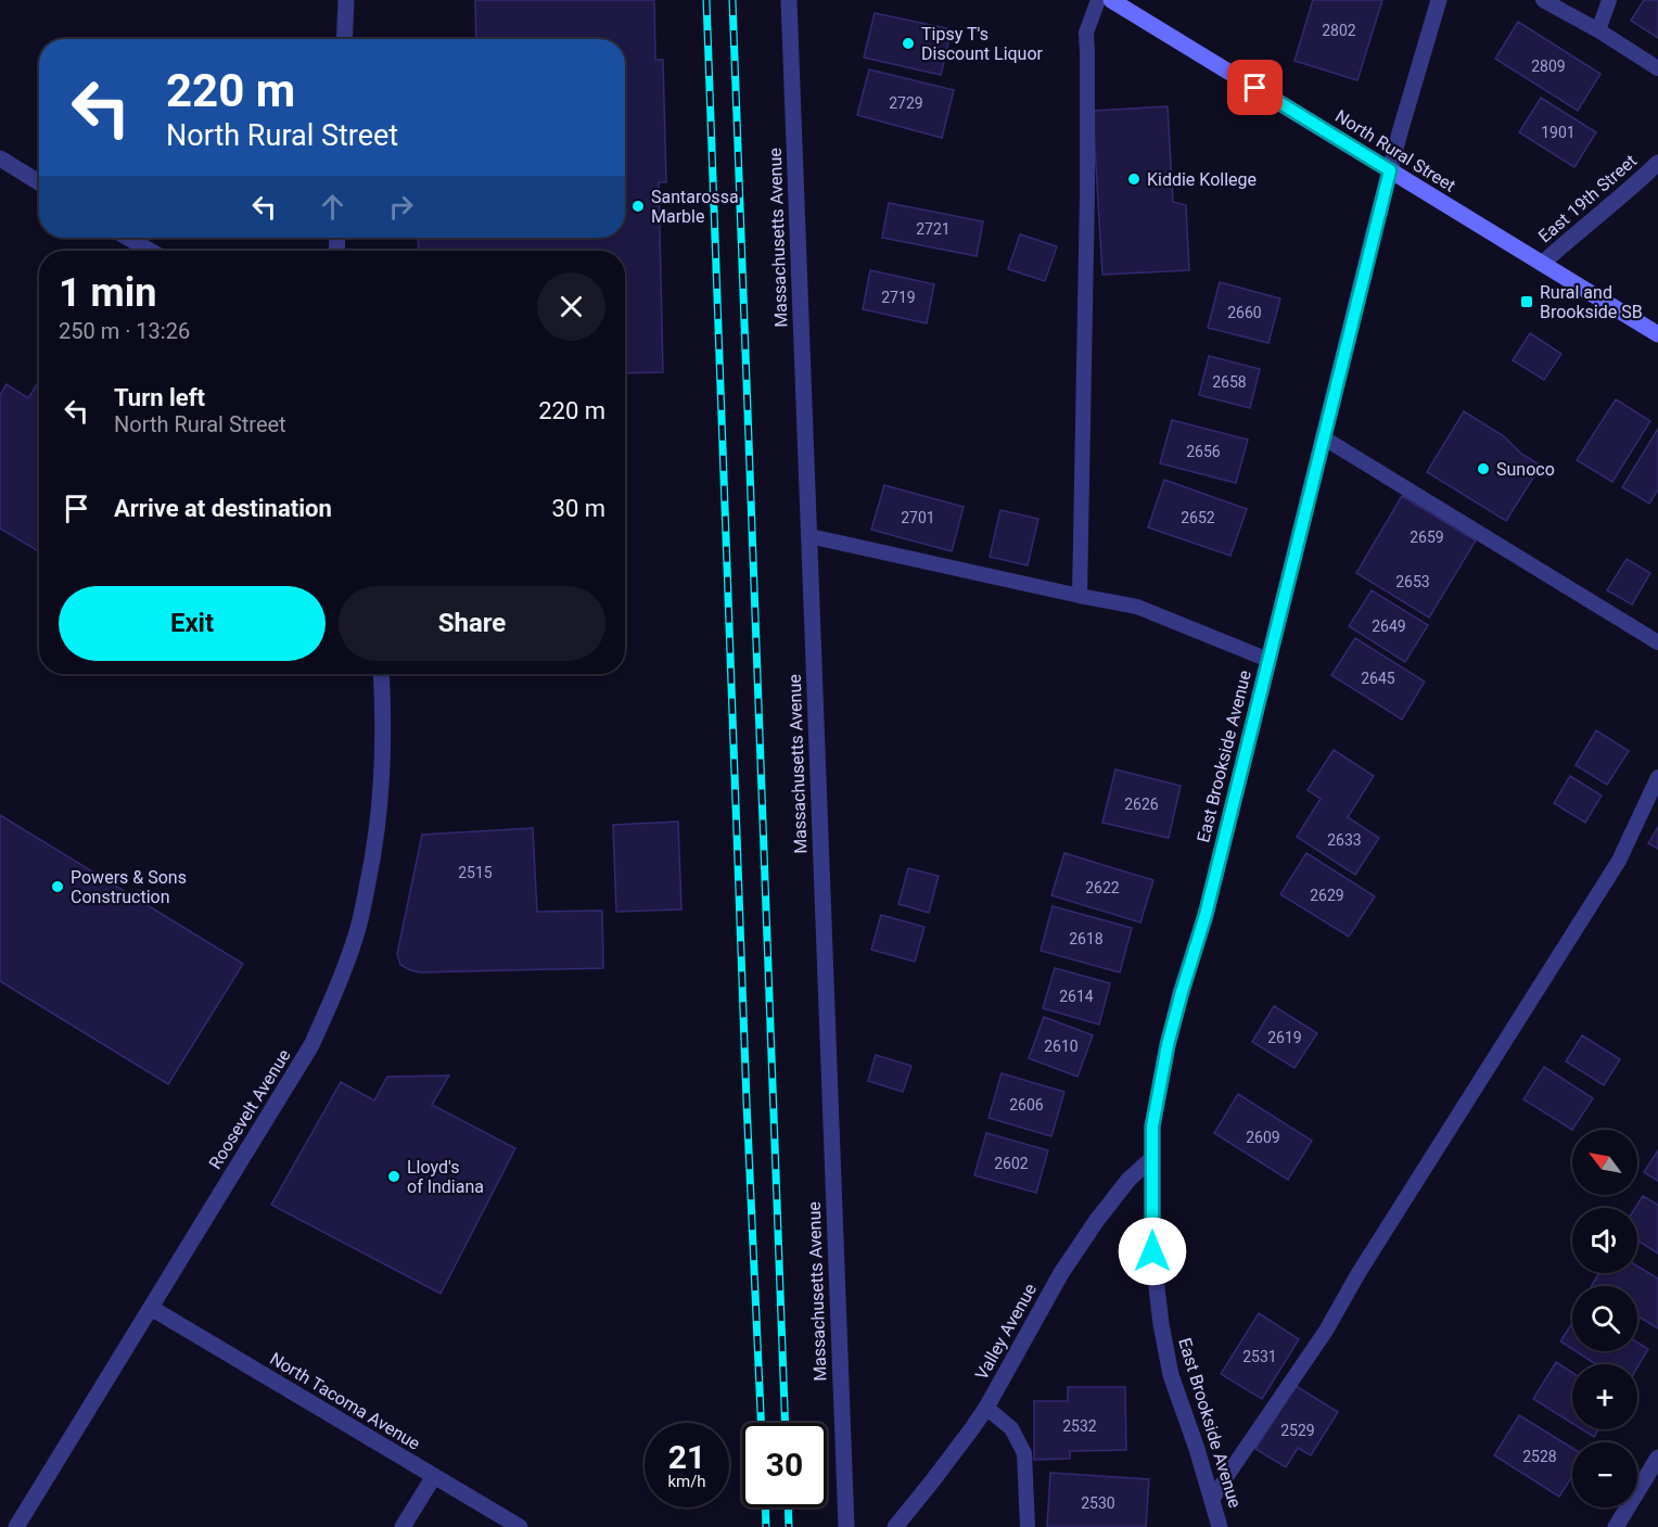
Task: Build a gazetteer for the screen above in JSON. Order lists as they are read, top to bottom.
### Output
{
  "streets": {
    "main road": ["North Rural Street"],
    "street": [
      "East 19th Street",
      "Massachusetts Avenue",
      "East Brookside Avenue",
      "Roosevelt Avenue",
      "Valley Avenue",
      "North Tacoma Avenue"
    ]
  },
  "crossings": [
    ["North Rural Street", "East 19th Street"],
    ["North Rural Street", "East Brookside Avenue"],
    ["East Brookside Avenue", "Valley Avenue"],
    ["Roosevelt Avenue", "North Tacoma Avenue"]
  ],
  "places": {
    "other": [
      "Tipsy T's Discount Liquor",
      "Kiddie Kollege",
      "Santarossa Marble",
      "Sunoco",
      "Powers & Sons Construction",
      "Lloyd's of Indiana"
    ],
    "transit": ["Rural and Brookside SB"]
  },
  "house_numbers": [
    "2802",
    "2809",
    "2729",
    "1901",
    "2721",
    "2719",
    "2660",
    "2658",
    "2656",
    "2701",
    "2652",
    "2659",
    "2653",
    "2649",
    "2645",
    "2626",
    "2633",
    "2515",
    "2622",
    "2629",
    "2618",
    "2614",
    "2619",
    "2610",
    "2606",
    "2609",
    "2602",
    "2531",
    "2532",
    "2529",
    "2528",
    "2530"
  ],
  "north": "top left",
  "page": {
    "turn": ["220 m", "North Rural Street"],
    "heading": ["1 min", "250 m · 13:26"],
    "list": [
      {
        "name": "Turn left",
        "note": "North Rural Street",
        "value": "220 m"
      },
      {
        "name": "Arrive at destination",
        "value": "30 m"
      }
    ],
    "buttons": ["Exit", "Share"],
    "map_buttons": ["+", "−"],
    "speed": "21 km/h",
    "limit": "30"
  }
}
